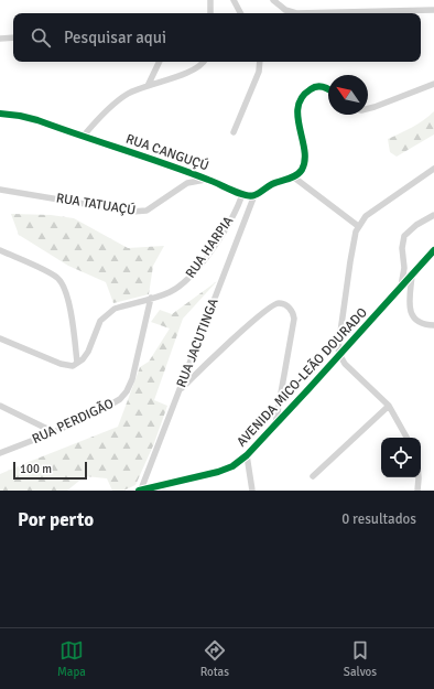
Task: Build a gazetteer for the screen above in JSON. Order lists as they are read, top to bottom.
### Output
{
  "streets": {
    "street": [
      "RUA CANGUÇÚ",
      "RUA TATUAÇÚ",
      "RUA HARPIA",
      "RUA JACUTINGA",
      "AVENIDA MICO-LEÃO DOURADO",
      "RUA PERDIGÃO"
    ]
  },
  "crossings": [
    ["RUA CANGUÇÚ", "RUA TATUAÇÚ"],
    ["RUA CANGUÇÚ", "RUA HARPIA"],
    ["RUA HARPIA", "RUA PERDIGÃO"],
    ["RUA JACUTINGA", "AVENIDA MICO-LEÃO DOURADO"]
  ],
  "scale_bar": "100 m",
  "north": "top left",
  "page": {
    "search": "Pesquisar aqui",
    "scale": "100 m",
    "heading": ["Por perto", "0 resultados"],
    "nav": ["Mapa", "Rotas", "Salvos"]
  }
}
